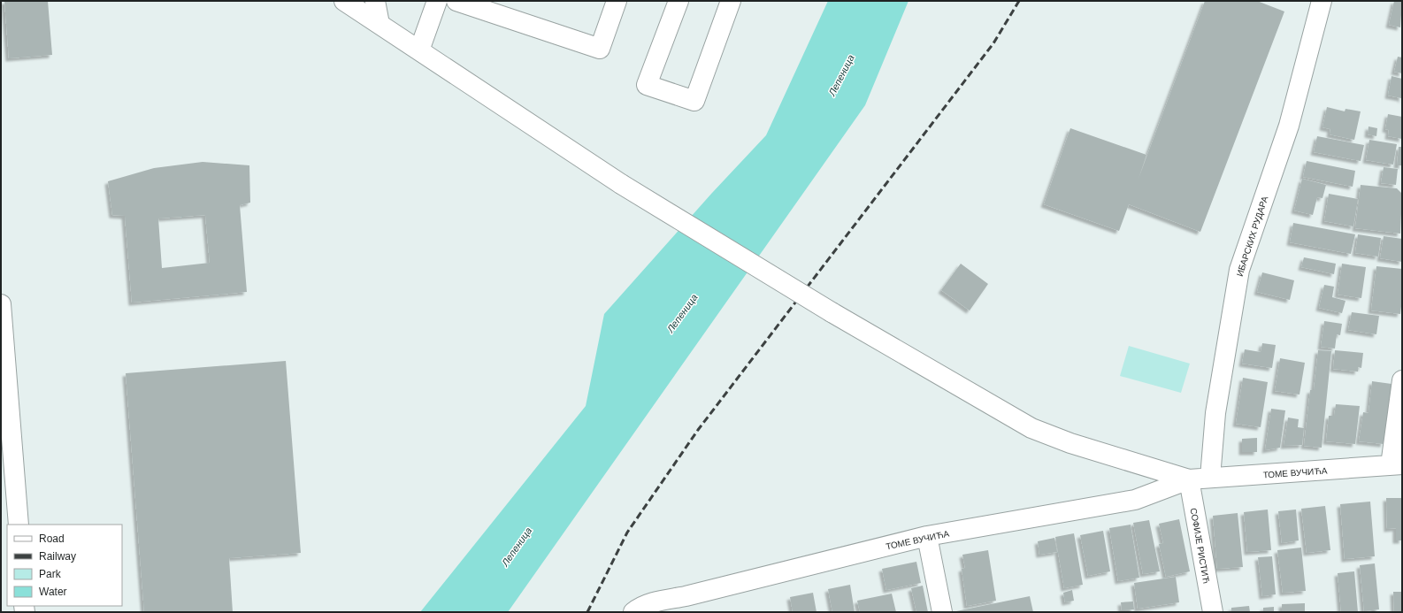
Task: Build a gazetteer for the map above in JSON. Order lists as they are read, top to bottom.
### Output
{
  "streets": {
    "street": ["ИБАРСКИХ РУДАРА", "ТОМЕ ВУЧИЋА", "СОФИЈЕ РИСТИЋ"]
  },
  "crossings": [
    ["ИБАРСКИХ РУДАРА", "ТОМЕ ВУЧИЋА"],
    ["ТОМЕ ВУЧИЋА", "СОФИЈЕ РИСТИЋ"]
  ],
  "water": ["Лепеница"],
  "legend": [
    "Road",
    "Railway",
    "Park",
    "Water"
  ]
}
